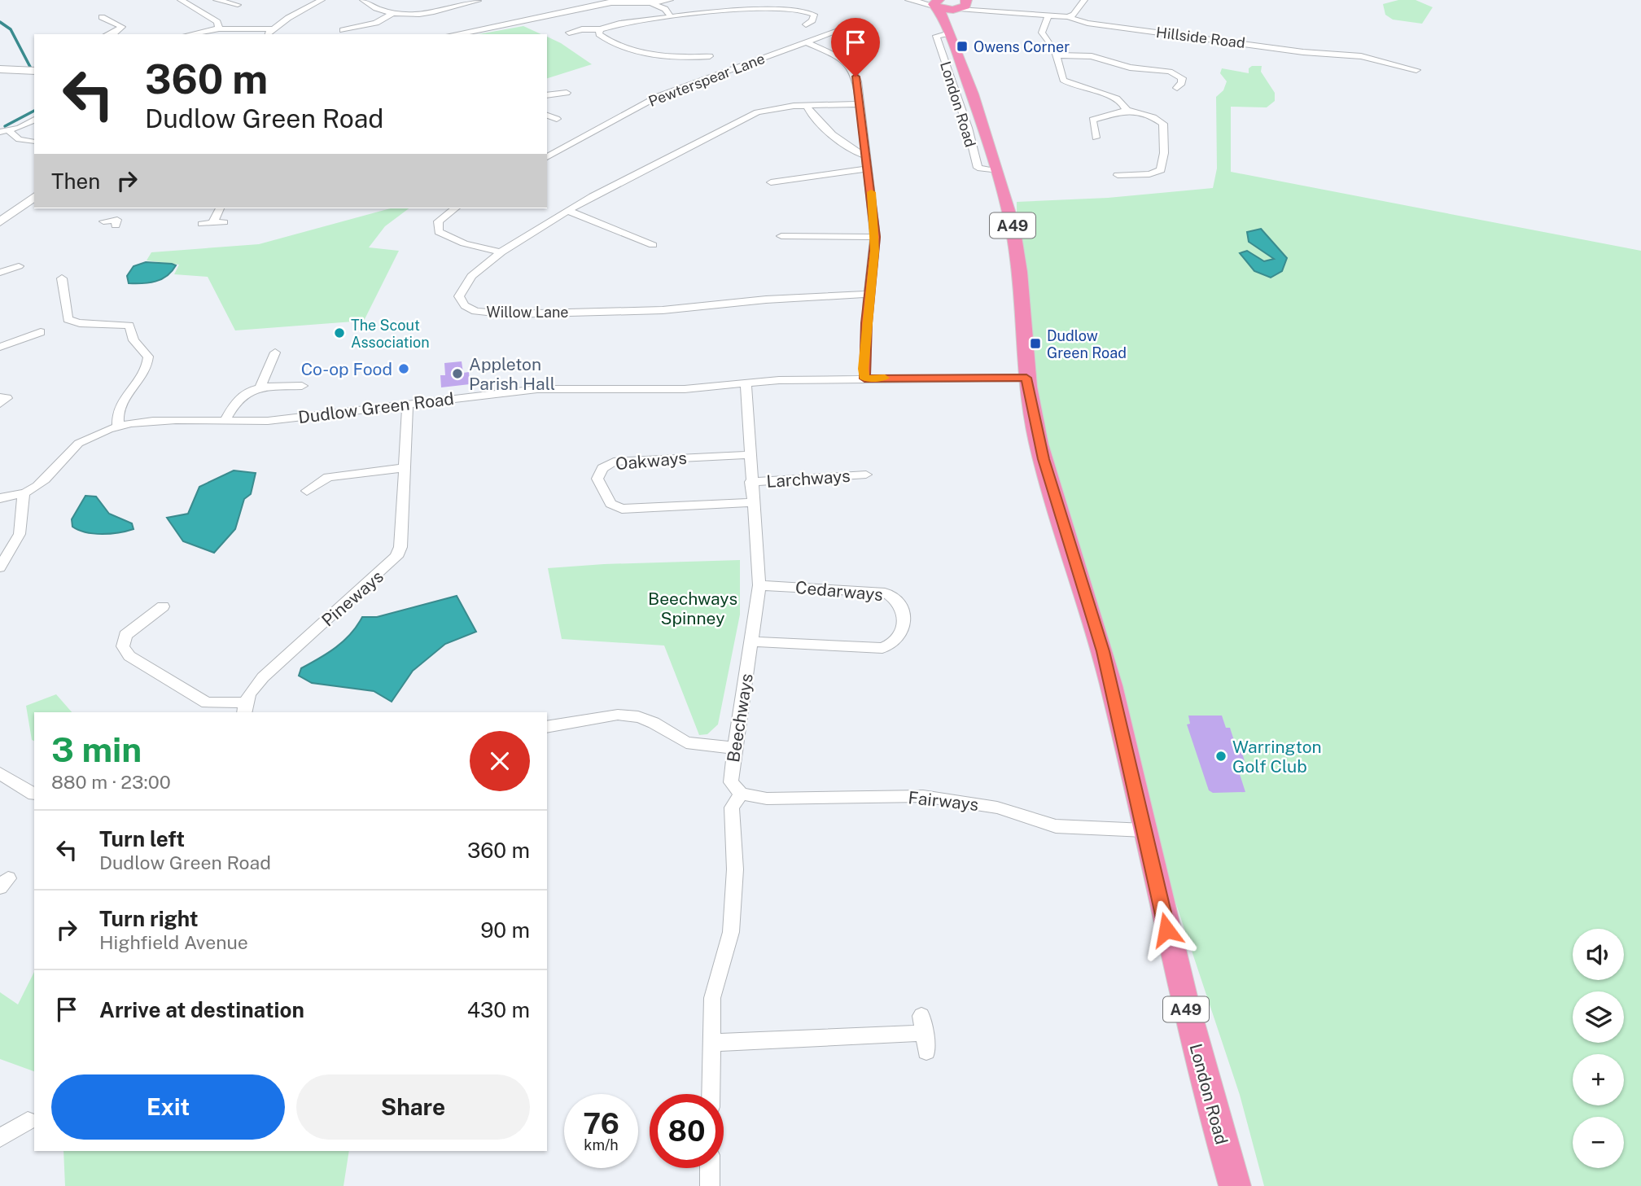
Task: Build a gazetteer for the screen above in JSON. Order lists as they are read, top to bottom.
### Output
{
  "streets": {
    "highway": ["London Road", "A49"],
    "street": [
      "Hillside Road",
      "Pewterspear Lane",
      "Willow Lane",
      "Dudlow Green Road",
      "Oakways",
      "Larchways",
      "Cedarways",
      "Pineways",
      "Beechways",
      "Fairways"
    ]
  },
  "crossings": [
    ["Hillside Road", "London Road"],
    ["London Road", "Dudlow Green Road"],
    ["London Road", "Fairways"],
    ["Dudlow Green Road", "Pineways"],
    ["Dudlow Green Road", "Beechways"],
    ["Oakways", "Beechways"],
    ["Larchways", "Beechways"],
    ["Cedarways", "Beechways"],
    ["Beechways", "Fairways"]
  ],
  "parks": ["Beechways Spinney"],
  "places": {
    "transit": ["Owens Corner", "Dudlow Green Road"],
    "other": [
      "The Scout Association",
      "Co-op Food",
      "Appleton Parish Hall",
      "Warrington Golf Club"
    ]
  },
  "page": {
    "turn": ["360 m", "Dudlow Green Road"],
    "then": "Then",
    "heading": ["3 min", "880 m · 23:00"],
    "list": [
      {
        "name": "Turn left",
        "note": "Dudlow Green Road",
        "value": "360 m"
      },
      {
        "name": "Turn right",
        "note": "Highfield Avenue",
        "value": "90 m"
      },
      {
        "name": "Arrive at destination",
        "value": "430 m"
      }
    ],
    "map_buttons": ["+", "−"],
    "buttons": ["Exit", "Share"],
    "speed": "76 km/h",
    "limit": "80"
  }
}
